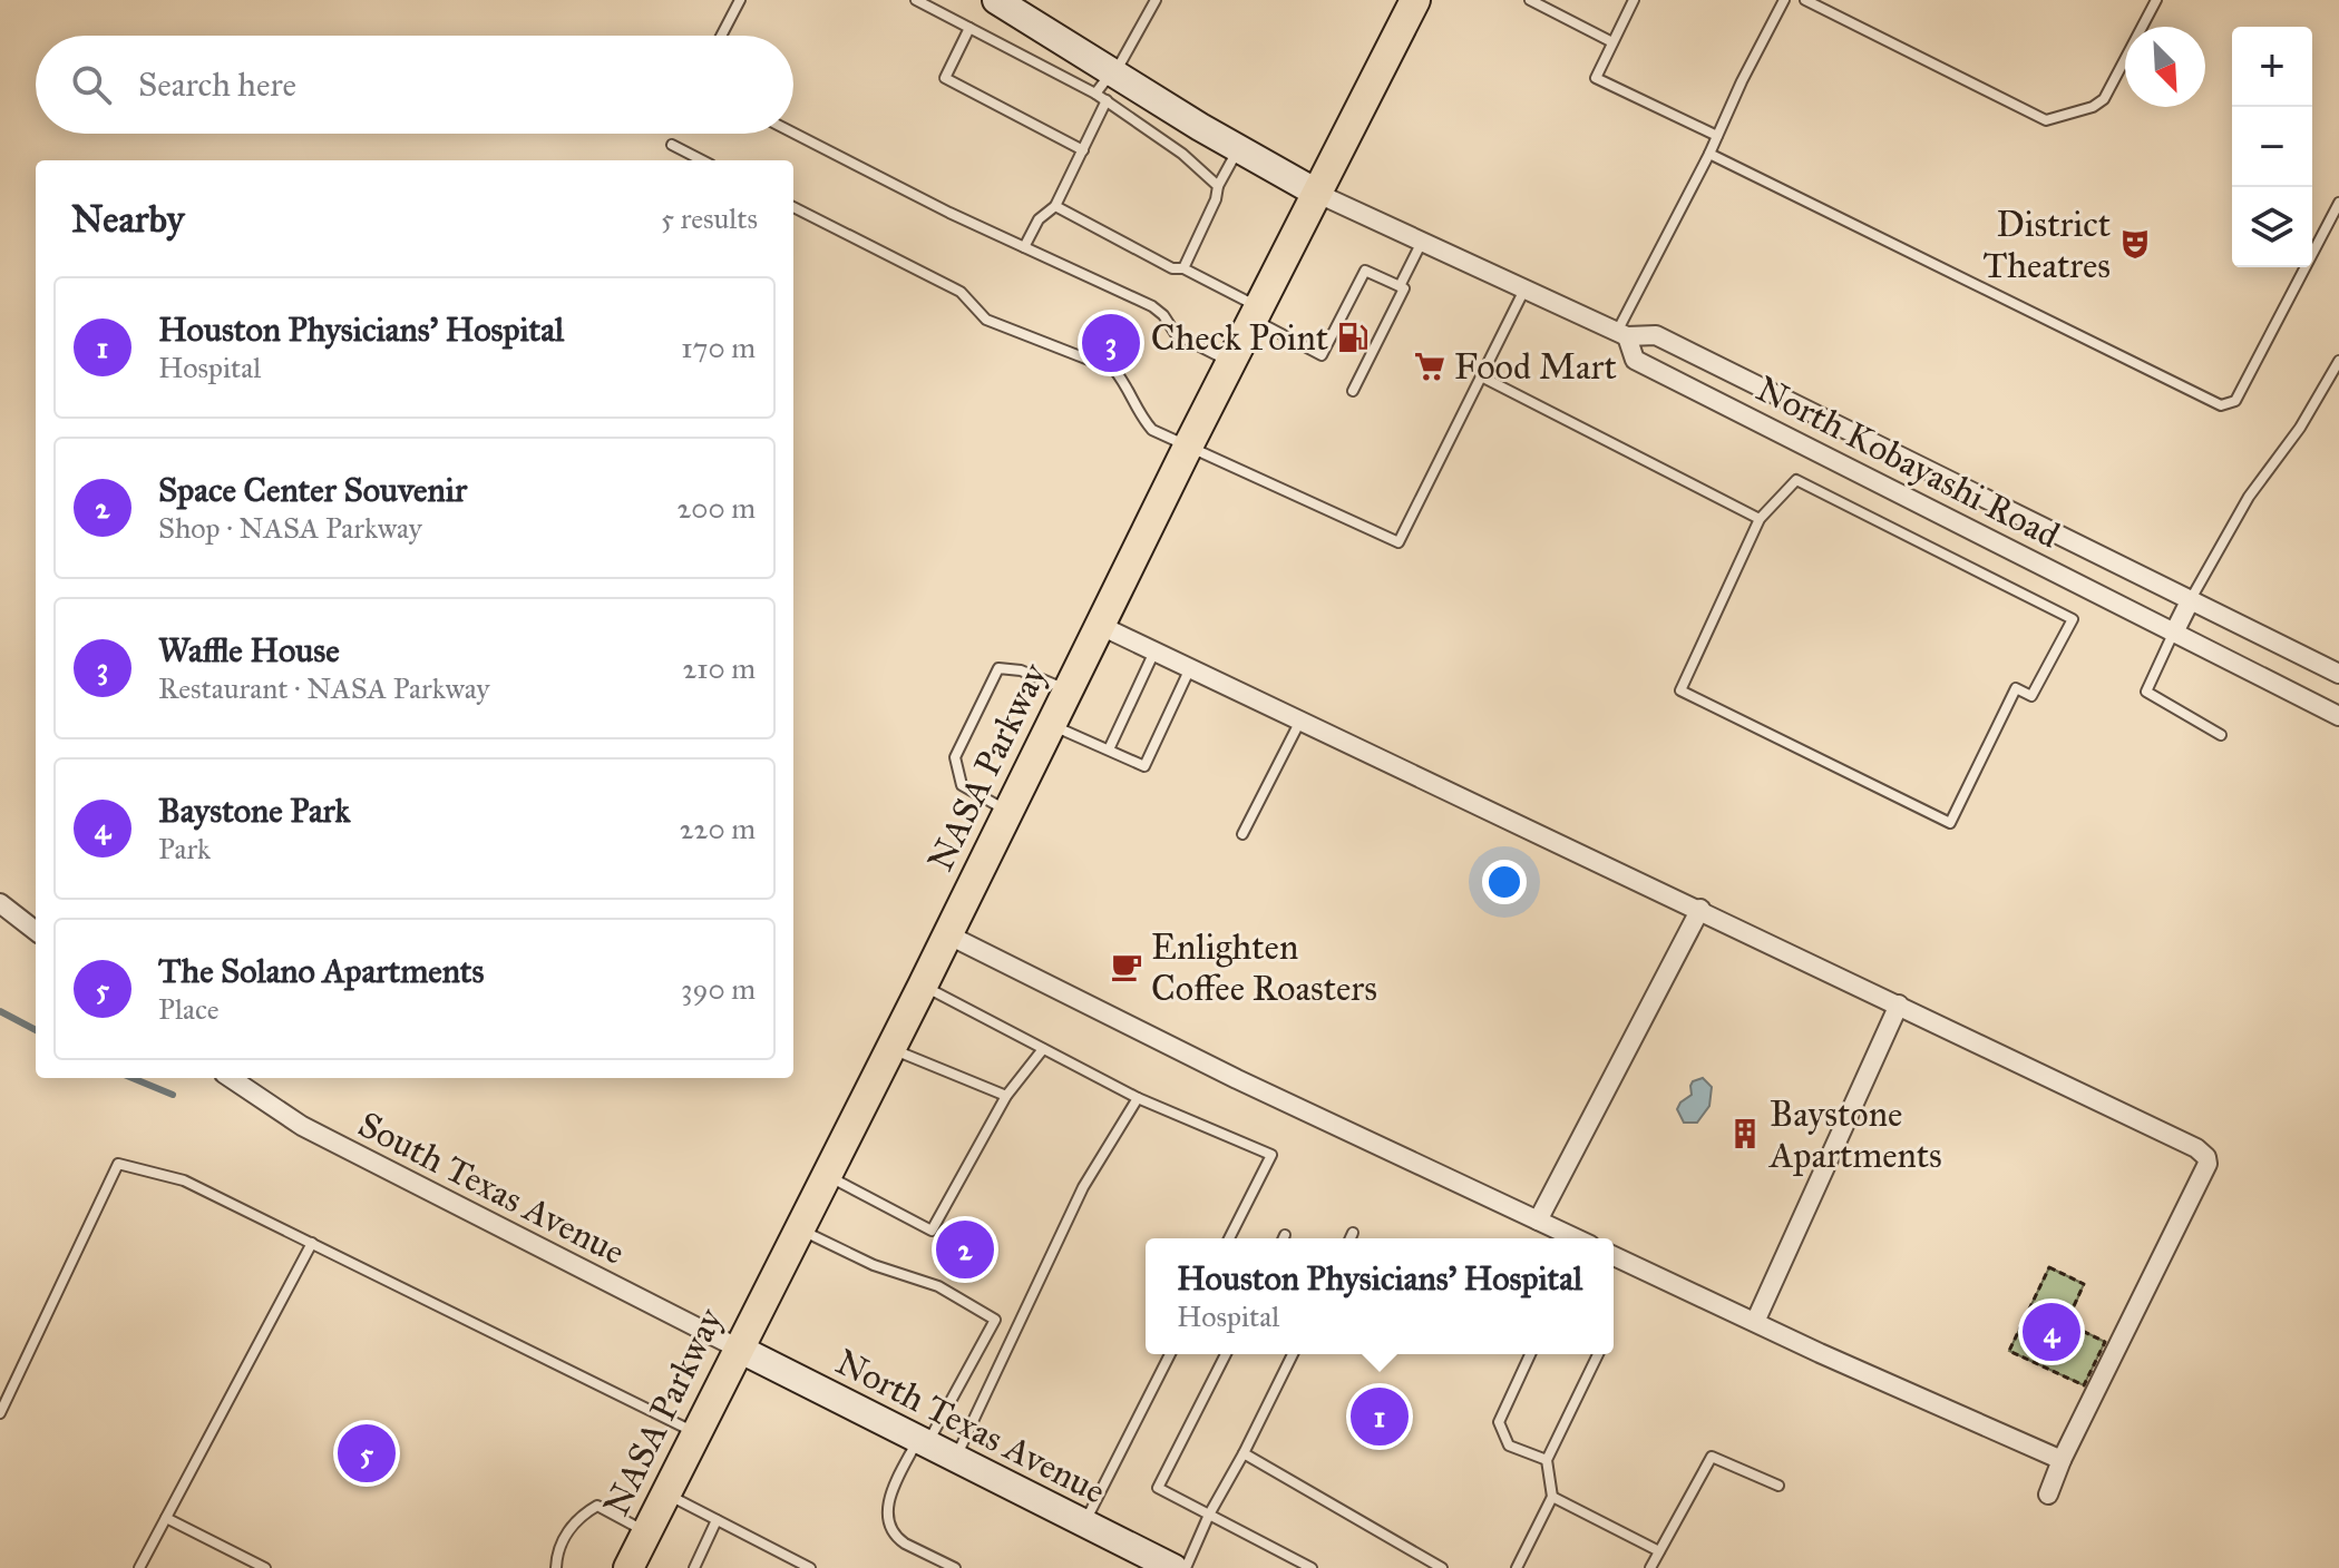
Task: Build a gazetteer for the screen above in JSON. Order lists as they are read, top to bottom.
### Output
{
  "streets": {
    "main road": ["NASA Parkway"],
    "street": ["North Kobayashi Road", "South Texas Avenue", "North Texas Avenue"]
  },
  "crossings": [
    ["North Kobayashi Road", "NASA Parkway"],
    ["NASA Parkway", "South Texas Avenue"],
    ["NASA Parkway", "North Texas Avenue"],
    ["South Texas Avenue", "North Texas Avenue"]
  ],
  "places": {
    "theatre": ["District Theatres"],
    "fuel station": ["Check Point"],
    "supermarket": ["Food Mart"],
    "cafe": ["Enlighten Coffee Roasters"],
    "building": ["Baystone Apartments"]
  },
  "north": "bottom right",
  "page": {
    "map_buttons": ["+", "−"],
    "search": "Search here",
    "heading": ["Nearby", "5 results"],
    "list": [
      {
        "mark": "1",
        "name": "Houston Physicians' Hospital",
        "note": "Hospital",
        "value": "170 m"
      },
      {
        "mark": "2",
        "name": "Space Center Souvenir",
        "note": "Shop · NASA Parkway",
        "value": "200 m"
      },
      {
        "mark": "3",
        "name": "Waffle House",
        "note": "Restaurant · NASA Parkway",
        "value": "210 m"
      },
      {
        "mark": "4",
        "name": "Baystone Park",
        "note": "Park",
        "value": "220 m"
      },
      {
        "mark": "5",
        "name": "The Solano Apartments",
        "note": "Place",
        "value": "390 m"
      }
    ],
    "pins": [
      "3",
      "2",
      "4",
      "1",
      "5"
    ],
    "popup": ["Houston Physicians' Hospital", "Hospital"]
  }
}
